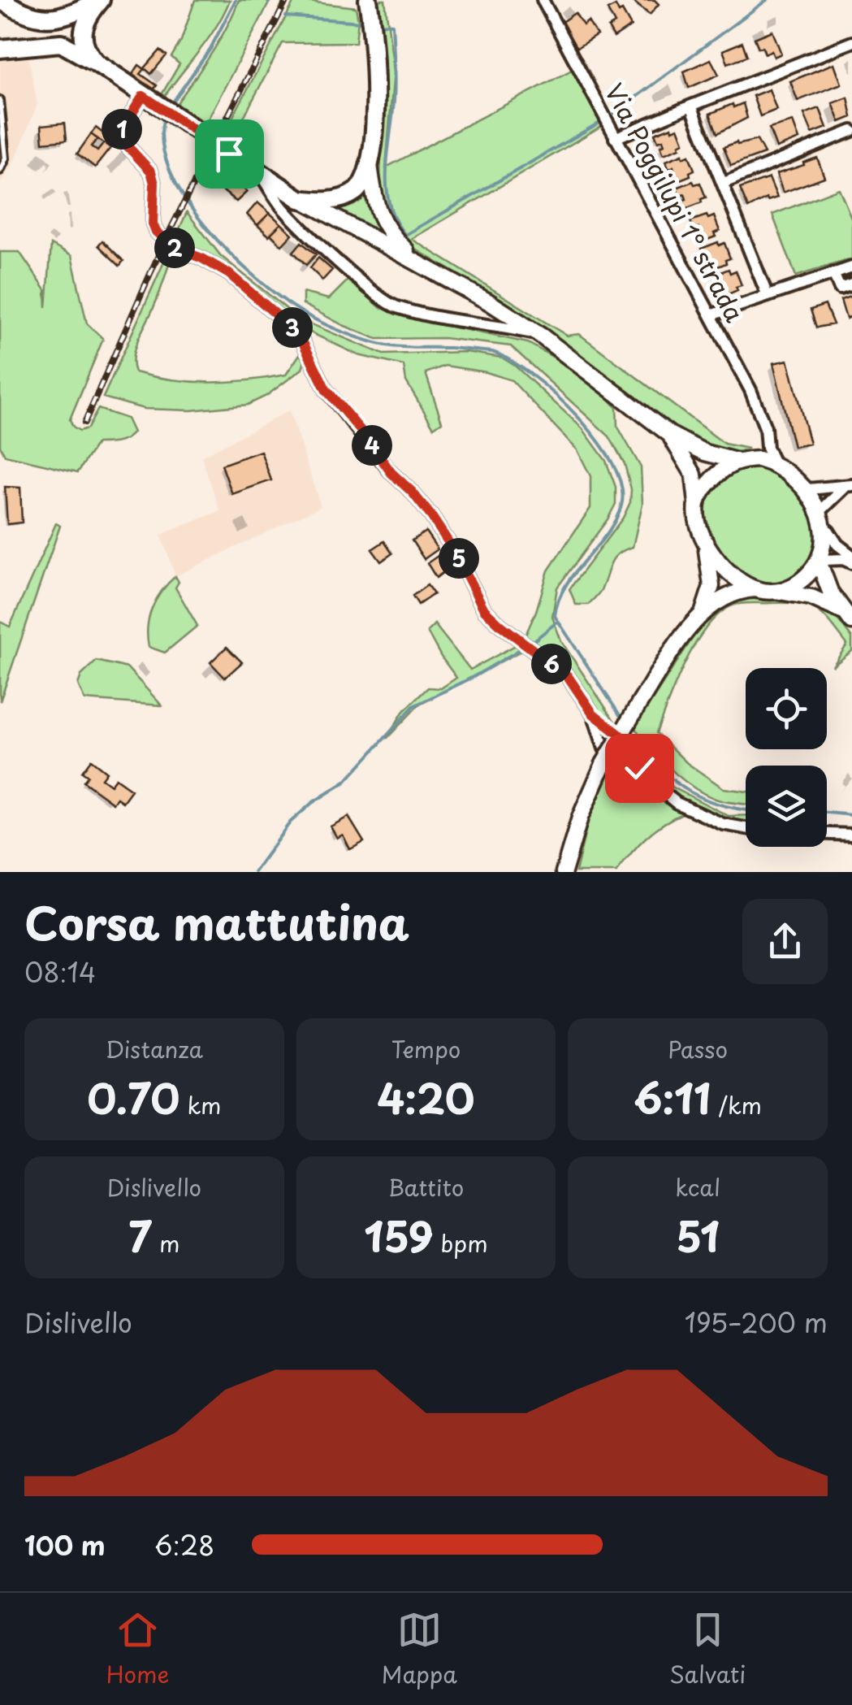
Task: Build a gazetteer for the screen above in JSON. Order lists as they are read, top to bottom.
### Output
{
  "streets": {
    "street": ["Via Poggilupi 1° strada"]
  },
  "page": {
    "pins": [
      "1",
      "2",
      "3",
      "4",
      "5",
      "6"
    ],
    "heading": ["Corsa mattutina", "08:14"],
    "stats": [
      ["Distanza", "0.70 km"],
      ["Tempo", "4:20"],
      ["Passo", "6:11 /km"],
      ["Dislivello", "7 m"],
      ["Battito", "159 bpm"],
      ["kcal", "51"]
    ],
    "chart": ["Dislivello", "195–200 m"],
    "list": [
      {
        "name": "100 m",
        "note": "6:28"
      }
    ],
    "tabs": ["Home", "Mappa", "Salvati"]
  }
}
